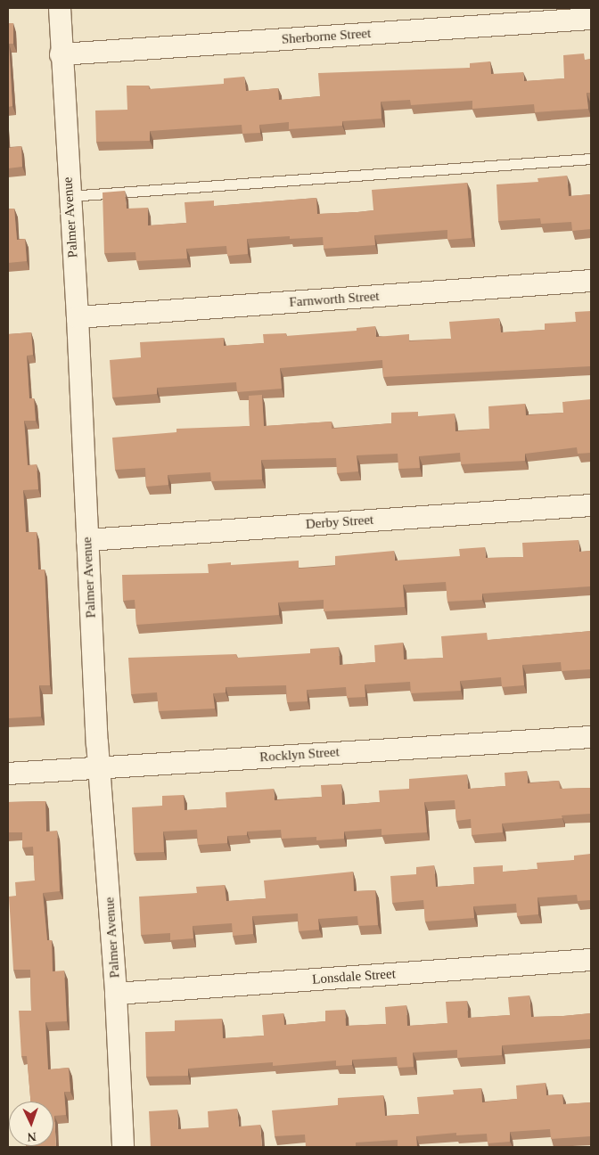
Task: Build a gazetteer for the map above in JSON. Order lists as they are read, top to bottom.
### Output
{
  "streets": {
    "street": [
      "Sherborne Street",
      "Palmer Avenue",
      "Farnworth Street",
      "Derby Street",
      "Rocklyn Street",
      "Lonsdale Street"
    ]
  },
  "crossings": [
    ["Sherborne Street", "Palmer Avenue"],
    ["Palmer Avenue", "Farnworth Street"],
    ["Palmer Avenue", "Derby Street"],
    ["Palmer Avenue", "Rocklyn Street"],
    ["Palmer Avenue", "Lonsdale Street"]
  ],
  "north": "bottom"
}
